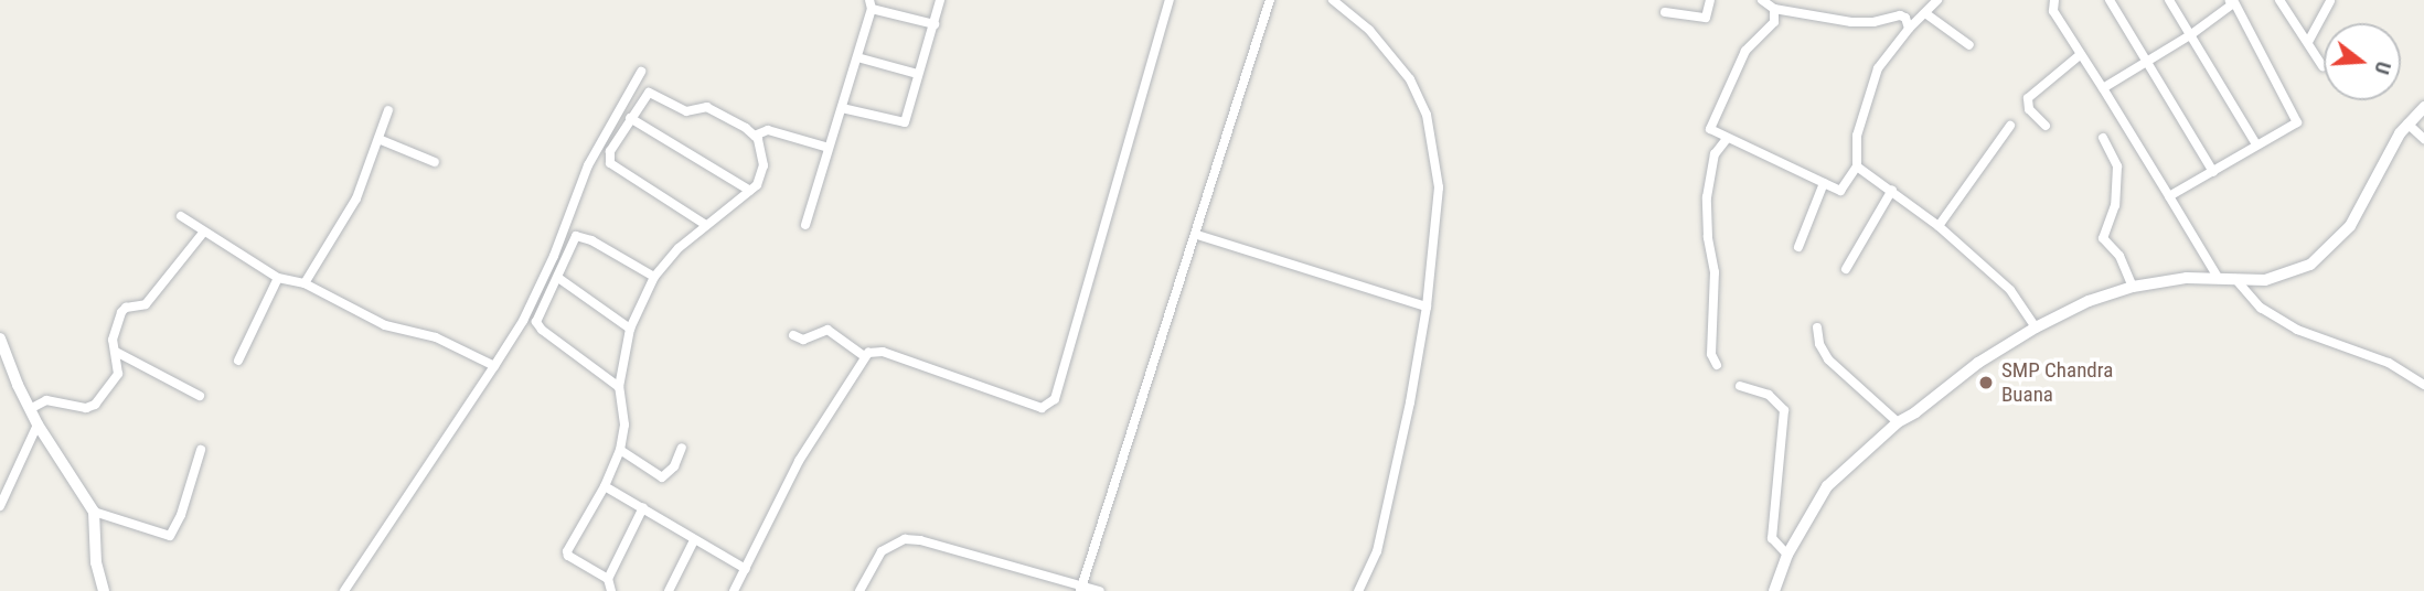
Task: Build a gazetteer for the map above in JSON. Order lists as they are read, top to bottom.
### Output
{
  "places": ["SMP Chandra Buana"],
  "north": "right"
}
